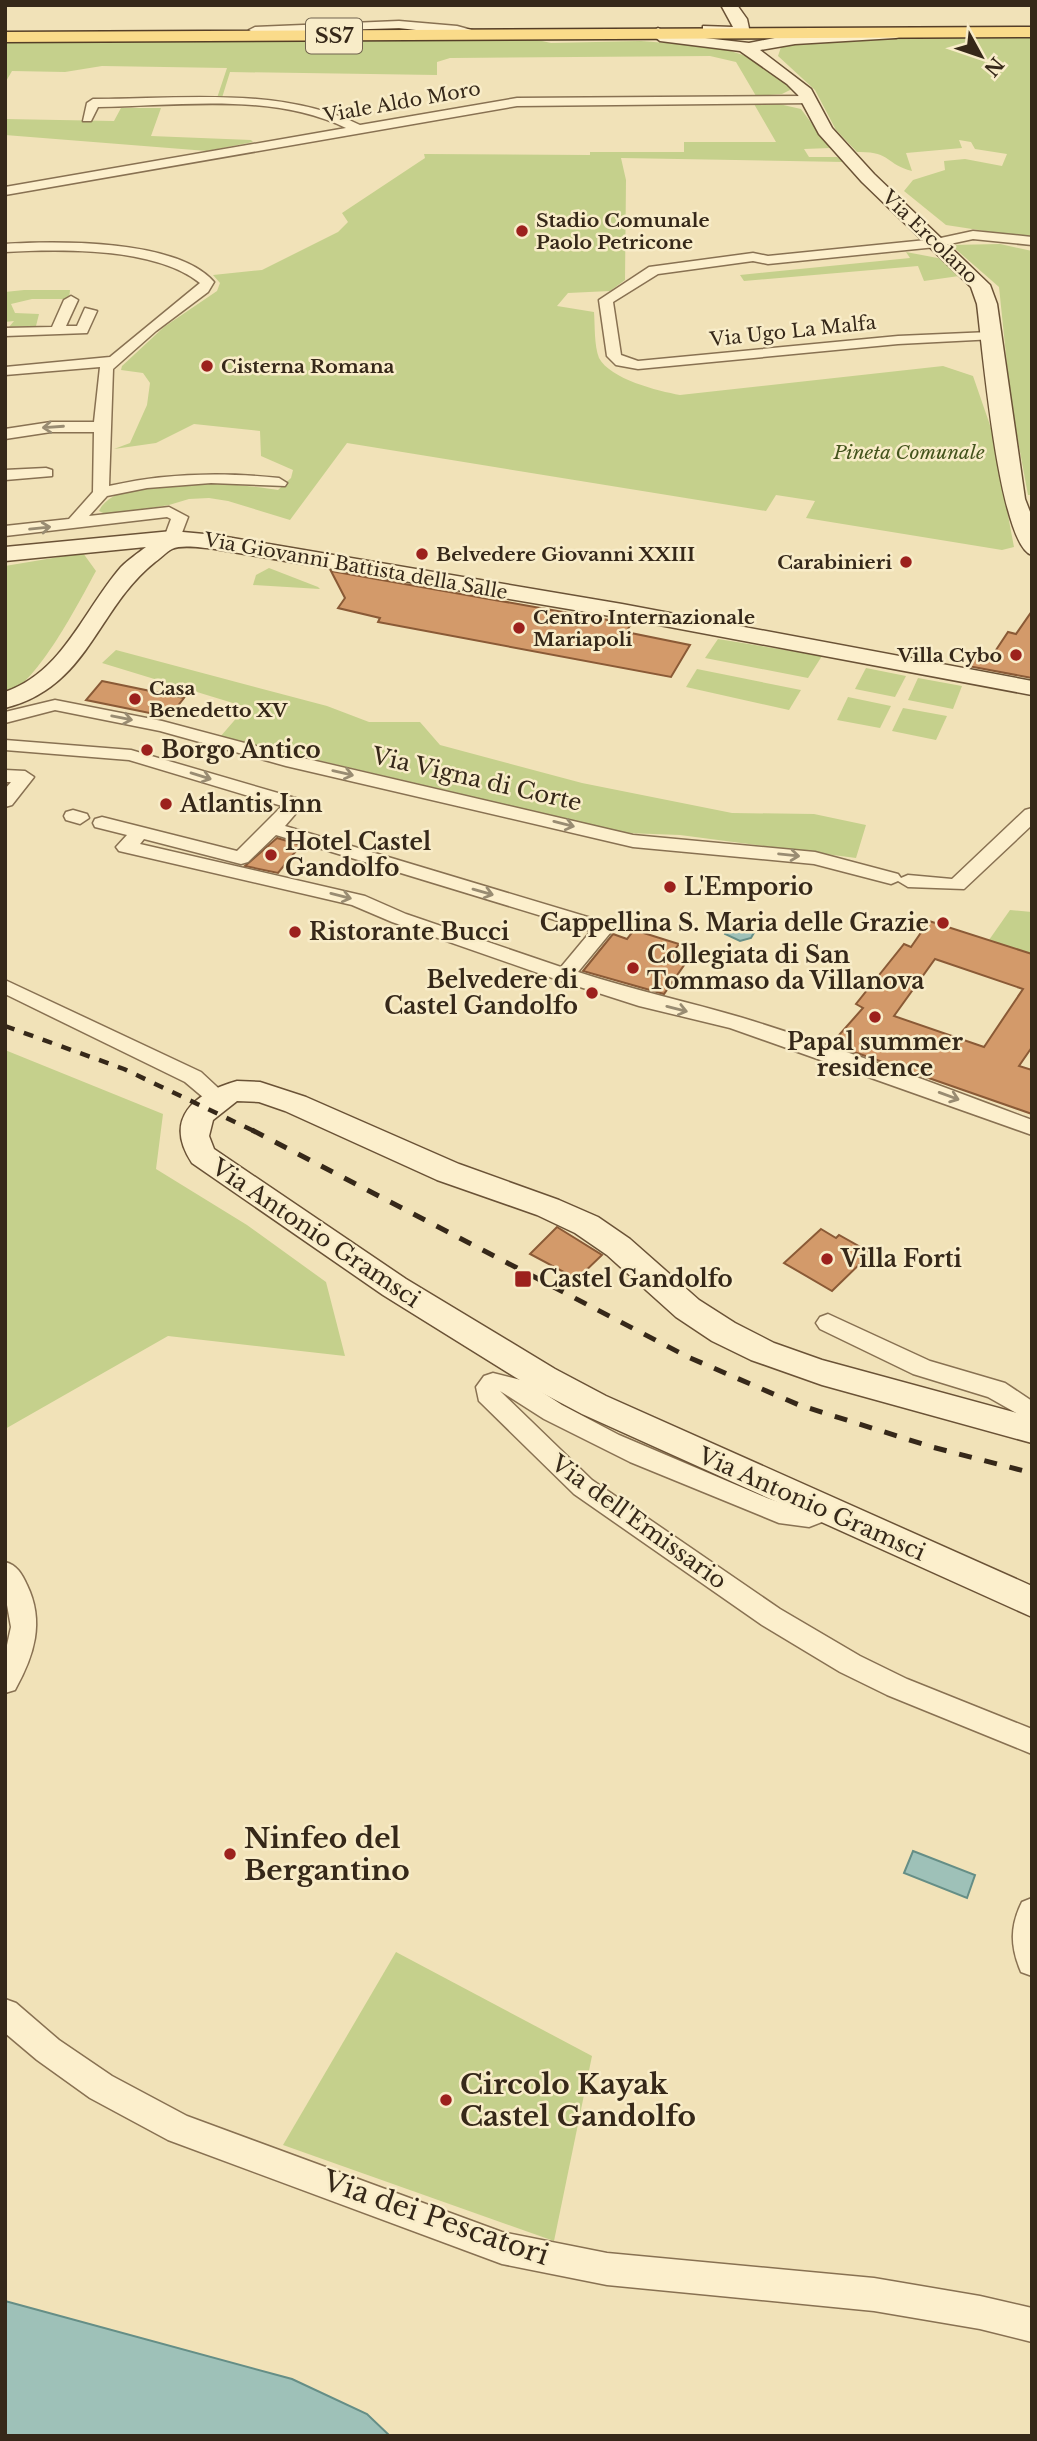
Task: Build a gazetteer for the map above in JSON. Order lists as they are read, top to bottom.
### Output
{
  "streets": {
    "main road": ["SS7"],
    "street": [
      "Viale Aldo Moro",
      "Via Ercolano",
      "Via Ugo La Malfa",
      "Via Giovanni Battista della Salle",
      "Via Vigna di Corte",
      "Via Antonio Gramsci",
      "Via dell'Emissario",
      "Via dei Pescatori"
    ]
  },
  "crossings": [
    ["SS7", "Via Ercolano"],
    ["Viale Aldo Moro", "Via Ercolano"],
    ["Via Ercolano", "Via Ugo La Malfa"],
    ["Via Antonio Gramsci", "Via dell'Emissario"]
  ],
  "parks": ["Pineta Comunale"],
  "places": {
    "other": [
      "Stadio Comunale Paolo Petricone",
      "Cisterna Romana",
      "Belvedere Giovanni XXIII",
      "Carabinieri",
      "Centro Internazionale Mariapoli",
      "Villa Cybo",
      "Casa Benedetto XV",
      "Borgo Antico",
      "Atlantis Inn",
      "Hotel Castel Gandolfo",
      "L'Emporio",
      "Cappellina S. Maria delle Grazie",
      "Ristorante Bucci",
      "Collegiata di San Tommaso da Villanova",
      "Belvedere di Castel Gandolfo",
      "Papal summer residence",
      "Villa Forti",
      "Ninfeo del Bergantino",
      "Circolo Kayak Castel Gandolfo"
    ],
    "transit": ["Castel Gandolfo"]
  },
  "north": "bottom right"
}
